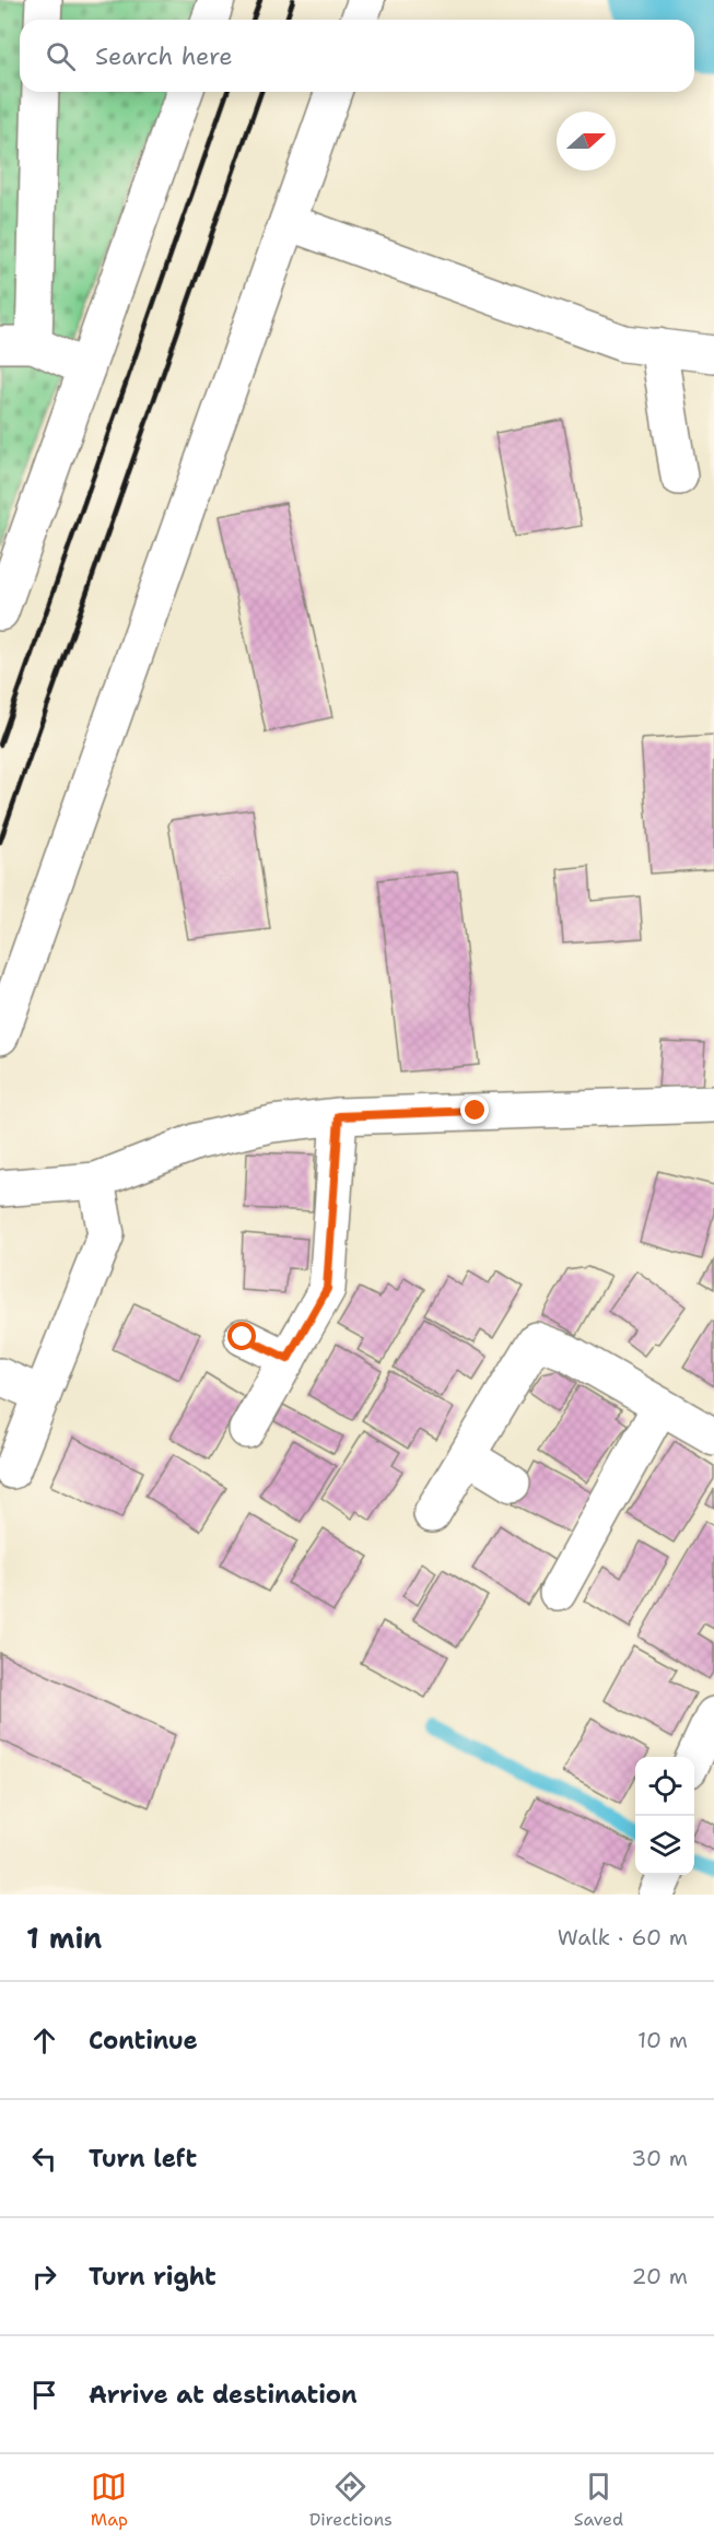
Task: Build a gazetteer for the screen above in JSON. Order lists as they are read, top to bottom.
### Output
{
  "north": "right",
  "page": {
    "search": "Search here",
    "heading": ["1 min", "Walk · 60 m"],
    "list": [
      ["Continue", "10 m"],
      ["Turn left", "30 m"],
      ["Turn right", "20 m"],
      "Arrive at destination"
    ],
    "nav": ["Map", "Directions", "Saved"]
  }
}
